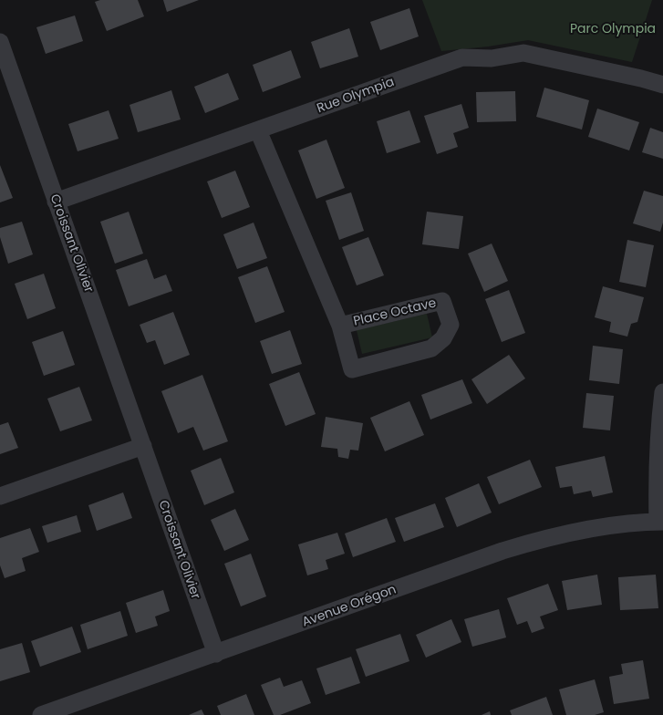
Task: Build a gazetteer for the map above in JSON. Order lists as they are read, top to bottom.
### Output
{
  "streets": {
    "street": [
      "Rue Olympia",
      "Croissant Olivier",
      "Place Octave",
      "Avenue Orégon"
    ]
  },
  "crossings": [
    ["Rue Olympia", "Croissant Olivier"],
    ["Rue Olympia", "Place Octave"],
    ["Croissant Olivier", "Avenue Orégon"]
  ],
  "parks": ["Parc Olympia"]
}
